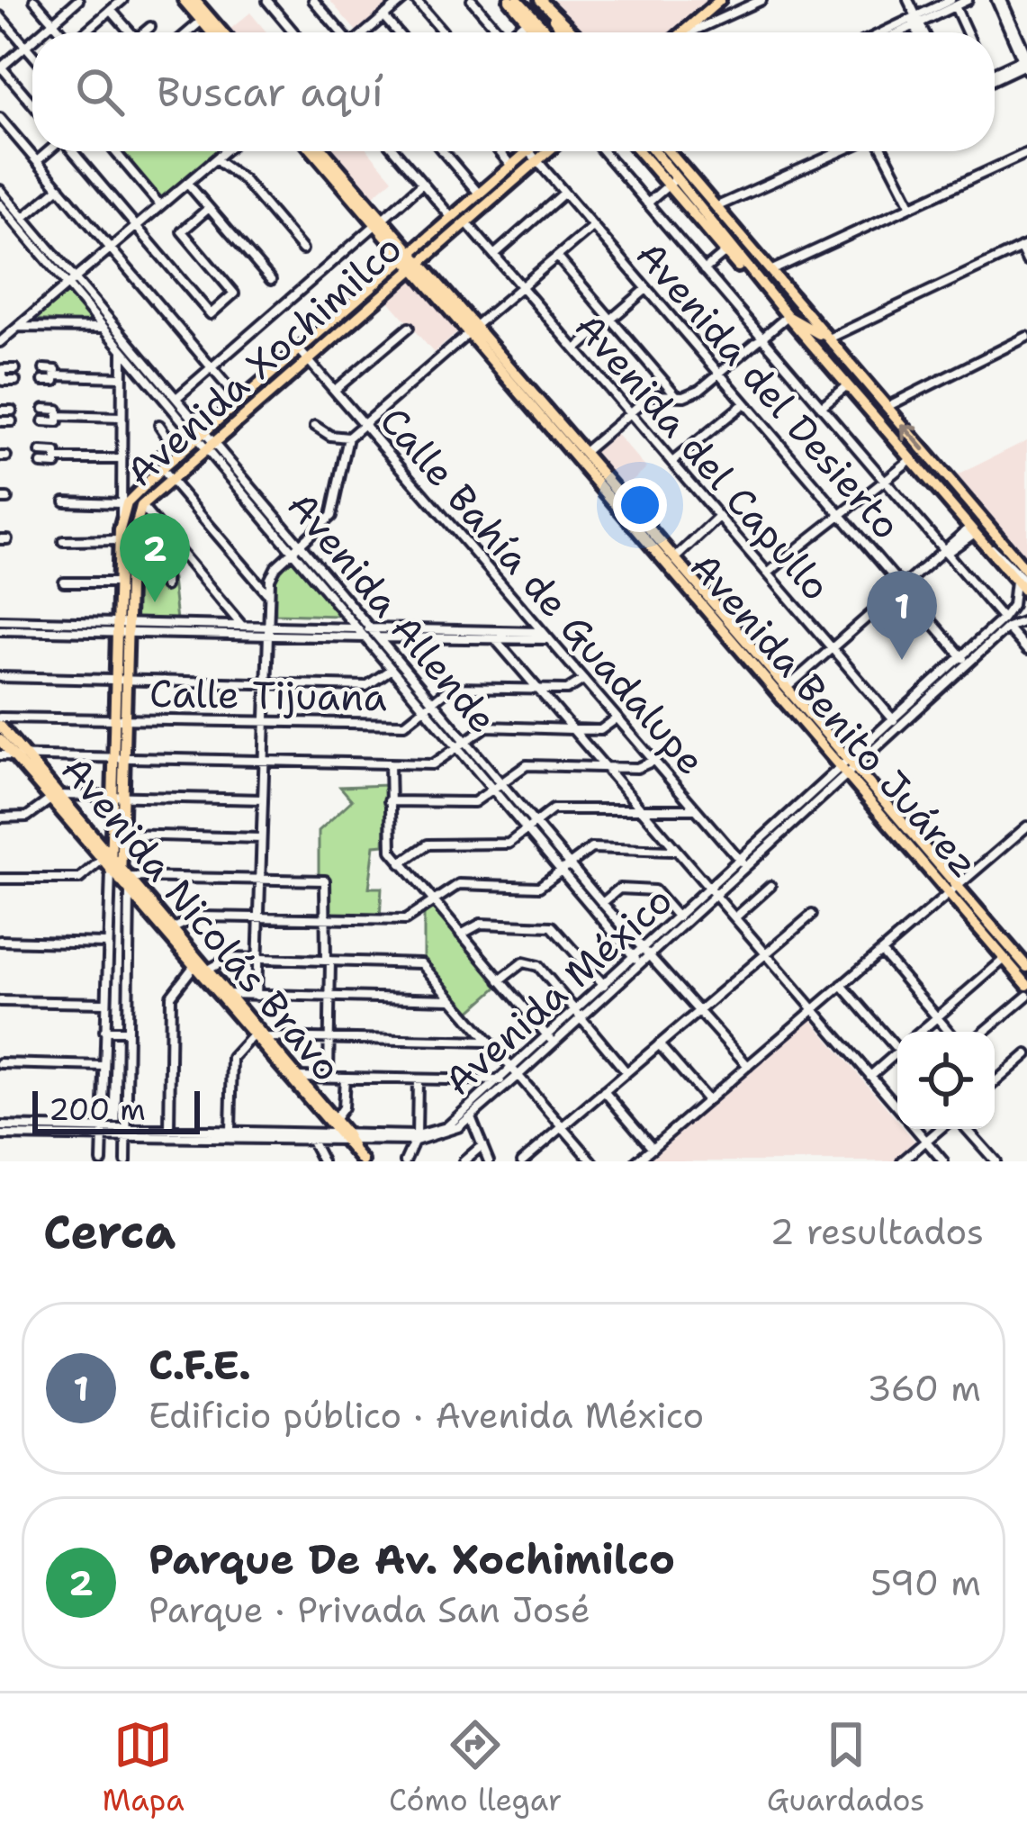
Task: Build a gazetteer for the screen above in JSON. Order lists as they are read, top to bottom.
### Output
{
  "streets": {
    "main road": ["Avenida Xochimilco", "Avenida Benito Juárez", "Avenida Nicolás Bravo"],
    "street": [
      "Avenida del Desierto",
      "Avenida del Capullo",
      "Calle Bahía de Guadalupe",
      "Avenida Allende",
      "Calle Tijuana",
      "Avenida México"
    ]
  },
  "crossings": [
    ["Avenida Xochimilco", "Avenida del Desierto"],
    ["Avenida Xochimilco", "Avenida del Capullo"],
    ["Avenida Xochimilco", "Calle Bahía de Guadalupe"],
    ["Avenida Xochimilco", "Avenida Allende"],
    ["Avenida Xochimilco", "Calle Tijuana"],
    ["Avenida Xochimilco", "Avenida Benito Juárez"],
    ["Avenida Xochimilco", "Avenida Nicolás Bravo"],
    ["Avenida del Desierto", "Avenida México"],
    ["Avenida del Capullo", "Avenida México"],
    ["Calle Bahía de Guadalupe", "Calle Tijuana"],
    ["Calle Bahía de Guadalupe", "Avenida México"],
    ["Avenida Allende", "Calle Tijuana"],
    ["Avenida Allende", "Avenida México"],
    ["Calle Tijuana", "Avenida Nicolás Bravo"],
    ["Avenida Benito Juárez", "Avenida México"],
    ["Avenida Nicolás Bravo", "Avenida México"]
  ],
  "scale_bar": "200 m",
  "page": {
    "search": "Buscar aquí",
    "pins": ["2", "1"],
    "scale": "200 m",
    "heading": ["Cerca", "2 resultados"],
    "list": [
      {
        "mark": "1",
        "name": "C.F.E.",
        "note": "Edificio público · Avenida México",
        "value": "360 m"
      },
      {
        "mark": "2",
        "name": "Parque De Av. Xochimilco",
        "note": "Parque · Privada San José",
        "value": "590 m"
      }
    ],
    "nav": ["Mapa", "Cómo llegar", "Guardados"]
  }
}
